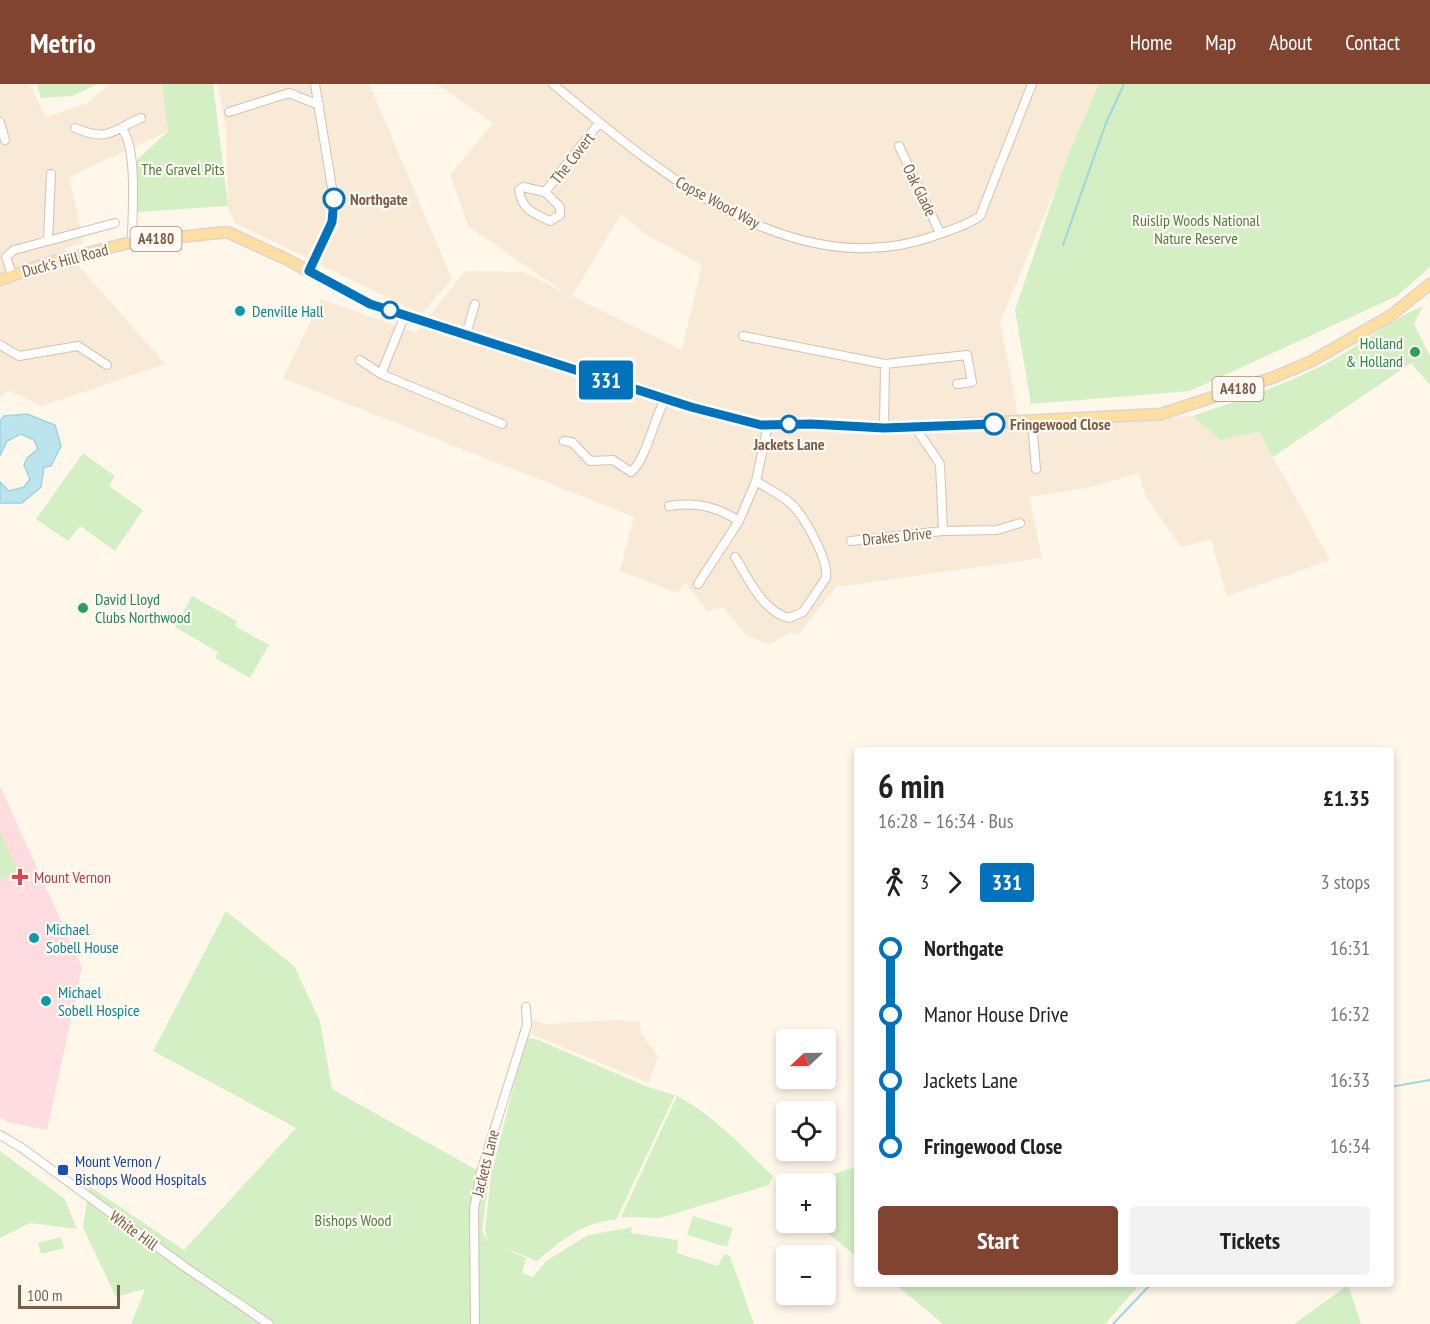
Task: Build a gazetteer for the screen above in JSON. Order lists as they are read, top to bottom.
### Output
{
  "streets": {
    "main road": ["A4180", "Duck's Hill Road"],
    "street": [
      "The Covert",
      "Oak Glade",
      "Copse Wood Way",
      "Drakes Drive",
      "Jackets Lane",
      "White Hill"
    ]
  },
  "crossings": [
    ["The Covert", "Copse Wood Way"],
    ["Oak Glade", "Copse Wood Way"],
    ["Duck's Hill Road", "Drakes Drive"]
  ],
  "parks": ["The Gravel Pits", "Ruislip Woods National Nature Reserve", "Bishops Wood"],
  "places": {
    "other": [
      "Northgate",
      "Denville Hall",
      "Holland & Holland",
      "Jackets Lane",
      "Fringewood Close",
      "David Lloyd Clubs Northwood",
      "Michael Sobell House",
      "Michael Sobell Hospice"
    ],
    "health": ["Mount Vernon"],
    "transit": ["Mount Vernon / Bishops Wood Hospitals"]
  },
  "lines": ["bus line 331"],
  "scale_bar": "100 m",
  "north": "left",
  "page": {
    "header": "Metrio",
    "nav": [
      "Home",
      "Map",
      "About",
      "Contact"
    ],
    "on_map": "331",
    "heading": ["6 min", "16:28 – 16:34 · Bus", "£1.35"],
    "legs": ["3", "331", "3 stops"],
    "list": [
      {
        "name": "Northgate",
        "value": "16:31"
      },
      {
        "name": "Manor House Drive",
        "value": "16:32"
      },
      {
        "name": "Jackets Lane",
        "value": "16:33"
      },
      {
        "name": "Fringewood Close",
        "value": "16:34"
      }
    ],
    "map_buttons": ["+", "−"],
    "buttons": ["Start", "Tickets"],
    "scale": "100 m"
  }
}
